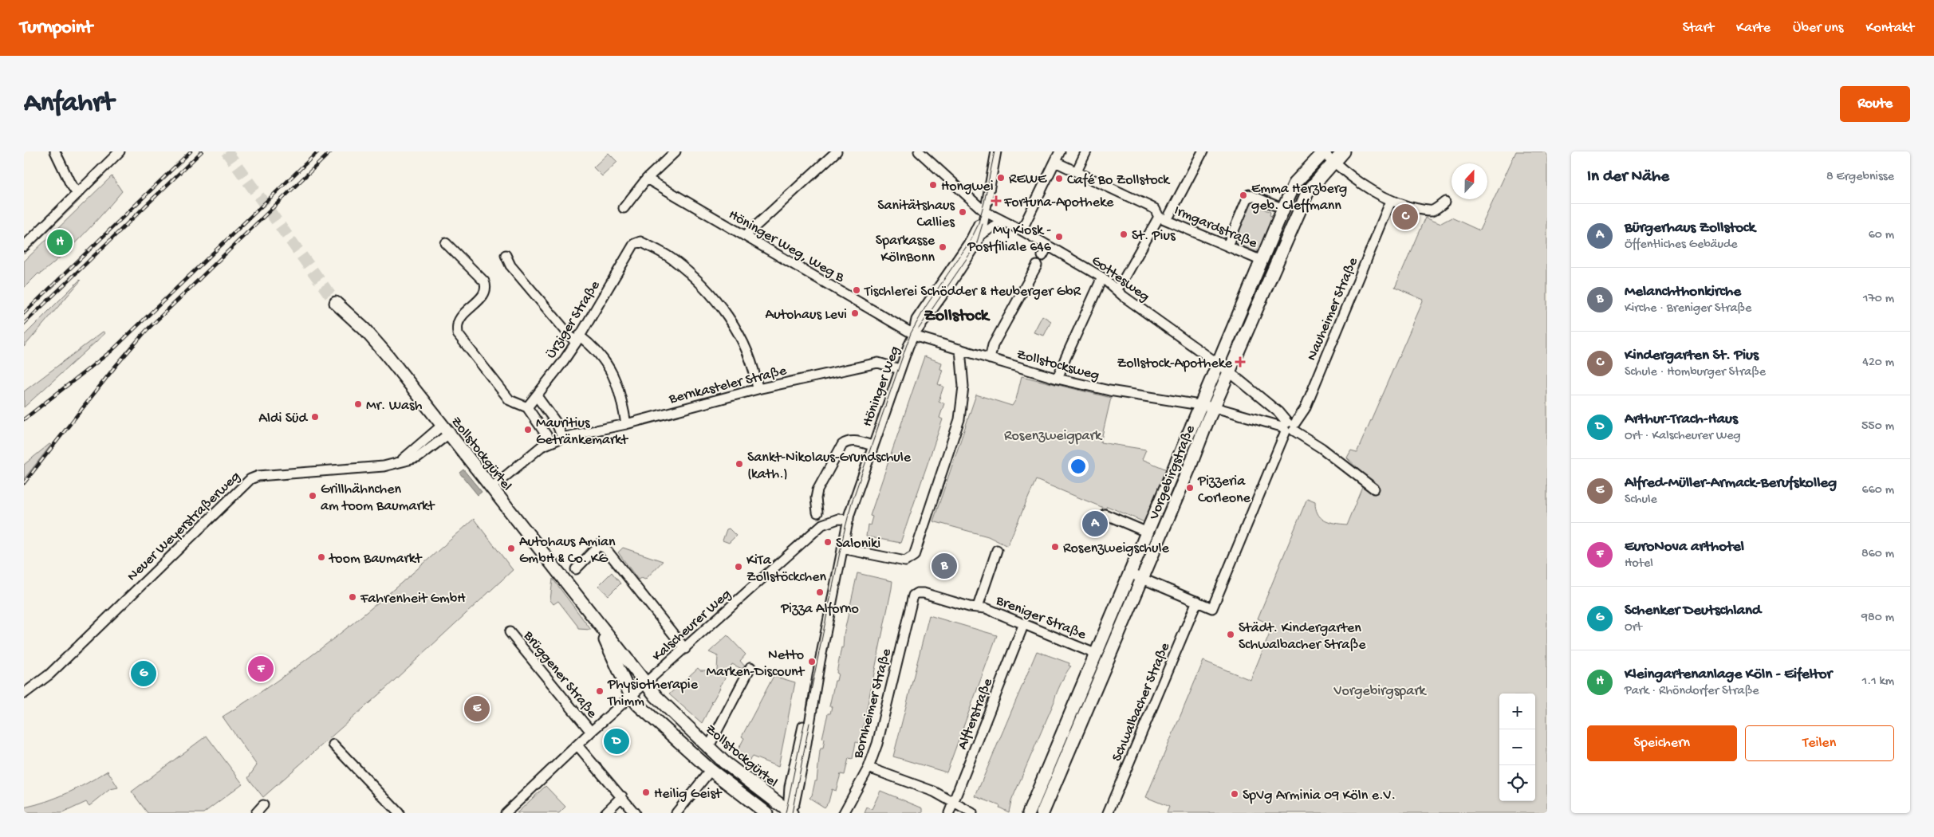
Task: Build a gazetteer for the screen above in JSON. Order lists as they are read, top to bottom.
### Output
{
  "streets": {
    "main road": ["Zollstockgürtel", "Vorgebirgstraße"],
    "street": [
      "Irmgardstraße",
      "Höninger Weg, Weg B",
      "Gottesweg",
      "Nauheimer Straße",
      "Ürziger Straße",
      "Zollstocksweg",
      "Bernkasteler Straße",
      "Höninger Weg",
      "Neuer Weyerstraßerweg",
      "Breniger Straße",
      "Kalscheurer Weg",
      "Brüggener Straße",
      "Schwalbacher Straße",
      "Bornheimer Straße",
      "Alfterstraße"
    ]
  },
  "crossings": [
    ["Irmgardstraße", "Vorgebirgstraße"],
    ["Höninger Weg, Weg B", "Zollstocksweg"],
    ["Höninger Weg, Weg B", "Höninger Weg"],
    ["Gottesweg", "Nauheimer Straße"],
    ["Gottesweg", "Zollstocksweg"],
    ["Gottesweg", "Höninger Weg"],
    ["Gottesweg", "Vorgebirgstraße"],
    ["Nauheimer Straße", "Zollstocksweg"],
    ["Ürziger Straße", "Bernkasteler Straße"],
    ["Zollstocksweg", "Höninger Weg"],
    ["Zollstocksweg", "Vorgebirgstraße"],
    ["Bernkasteler Straße", "Höninger Weg"],
    ["Bernkasteler Straße", "Zollstockgürtel"],
    ["Höninger Weg", "Zollstockgürtel"],
    ["Höninger Weg", "Kalscheurer Weg"],
    ["Zollstockgürtel", "Neuer Weyerstraßerweg"],
    ["Zollstockgürtel", "Kalscheurer Weg"],
    ["Vorgebirgstraße", "Breniger Straße"],
    ["Breniger Straße", "Bornheimer Straße"],
    ["Breniger Straße", "Alfterstraße"],
    ["Kalscheurer Weg", "Brüggener Straße"]
  ],
  "districts": ["Zollstock"],
  "parks": ["Rosenzweigpark", "Vorgebirgspark"],
  "places": {
    "other": [
      "REWE",
      "Café Bo Zollstock",
      "Hongwei",
      "Emma Herzberg geb. Cleffmann",
      "Sanitätshaus Callies",
      "St. Pius",
      "My Kiosk - Postfiliale 646",
      "Sparkasse KölnBonn",
      "Tischlerei Schödder & Heuberger GbR",
      "Autohaus Levi",
      "Mr. Wash",
      "Aldi Süd",
      "Mauritius Getränkemarkt",
      "Sankt-Nikolaus-Grundschule (kath.)",
      "Pizzeria Corleone",
      "Grillhähnchen am toom Baumarkt",
      "Saloniki",
      "Rosenzweigschule",
      "Autohaus Amian GmbH & Co. KG",
      "toom Baumarkt",
      "KiTa Zollstöckchen",
      "Pizza Alforno",
      "Fahrenheit GmbH",
      "Städt. Kindergarten Schwalbacher Straße",
      "Netto Marken-Discount",
      "Physiotherapie Thimm",
      "Heilig Geist",
      "SpVg Arminia 09 Köln e.V."
    ],
    "health": ["Fortuna-Apotheke", "Zollstock-Apotheke"]
  },
  "north": "top",
  "page": {
    "header": "Turnpoint",
    "nav": [
      "Start",
      "Karte",
      "Über uns",
      "Kontakt"
    ],
    "buttons": [
      "Route",
      ["Speichern", "Teilen"]
    ],
    "title": "Anfahrt",
    "heading": ["In der Nähe", "8 Ergebnisse"],
    "pins": [
      "C",
      "H",
      "A",
      "B",
      "F",
      "G",
      "E",
      "D"
    ],
    "list": [
      {
        "mark": "A",
        "name": "Bürgerhaus Zollstock",
        "note": "Öffentliches Gebäude",
        "value": "60 m"
      },
      {
        "mark": "B",
        "name": "Melanchthonkirche",
        "note": "Kirche · Breniger Straße",
        "value": "170 m"
      },
      {
        "mark": "C",
        "name": "Kindergarten St. Pius",
        "note": "Schule · Homburger Straße",
        "value": "420 m"
      },
      {
        "mark": "D",
        "name": "Arthur-Trach-Haus",
        "note": "Ort · Kalscheurer Weg",
        "value": "550 m"
      },
      {
        "mark": "E",
        "name": "Alfred-Müller-Armack-Berufskolleg",
        "note": "Schule",
        "value": "660 m"
      },
      {
        "mark": "F",
        "name": "EuroNova arthotel",
        "note": "Hotel",
        "value": "860 m"
      },
      {
        "mark": "G",
        "name": "Schenker Deutschland",
        "note": "Ort",
        "value": "980 m"
      },
      {
        "mark": "H",
        "name": "Kleingartenanlage Köln - Eifeltor",
        "note": "Park · Rhöndorfer Straße",
        "value": "1.1 km"
      }
    ],
    "map_buttons": ["+", "−"]
  }
}
